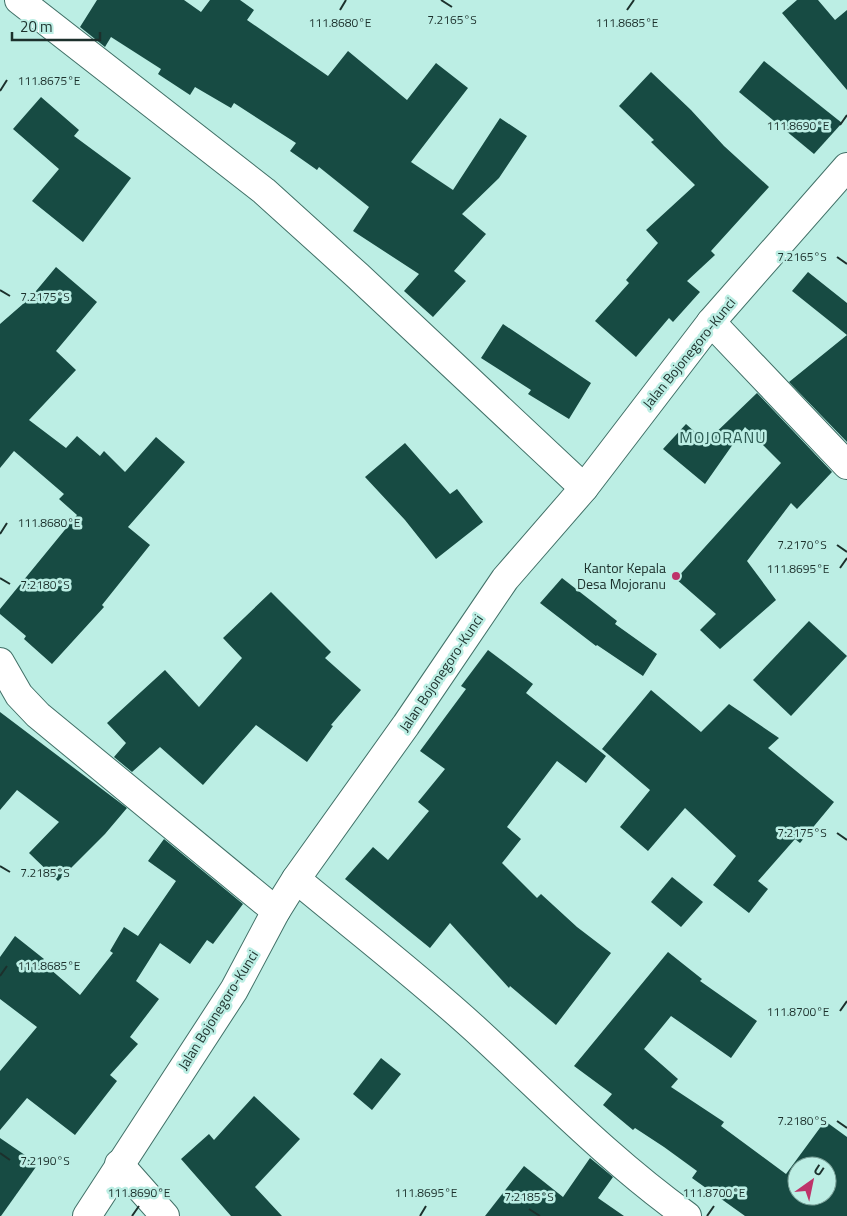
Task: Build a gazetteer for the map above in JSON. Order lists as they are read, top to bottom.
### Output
{
  "streets": {
    "street": ["Jalan Bojonegoro-Kunci"]
  },
  "districts": ["MOJORANU"],
  "places": ["Kantor Kepala Desa Mojoranu"],
  "scale_bar": "20 m",
  "north": "top right",
  "coordinates": [
    "7.2165°S",
    "111.8680°E",
    "111.8685°E",
    "111.8675°E",
    "111.8690°E",
    "7.2175°S",
    "7.2170°S",
    "111.8695°E",
    "7.2180°S",
    "7.2185°S",
    "111.8700°E",
    "7.2190°S"
  ]
}
